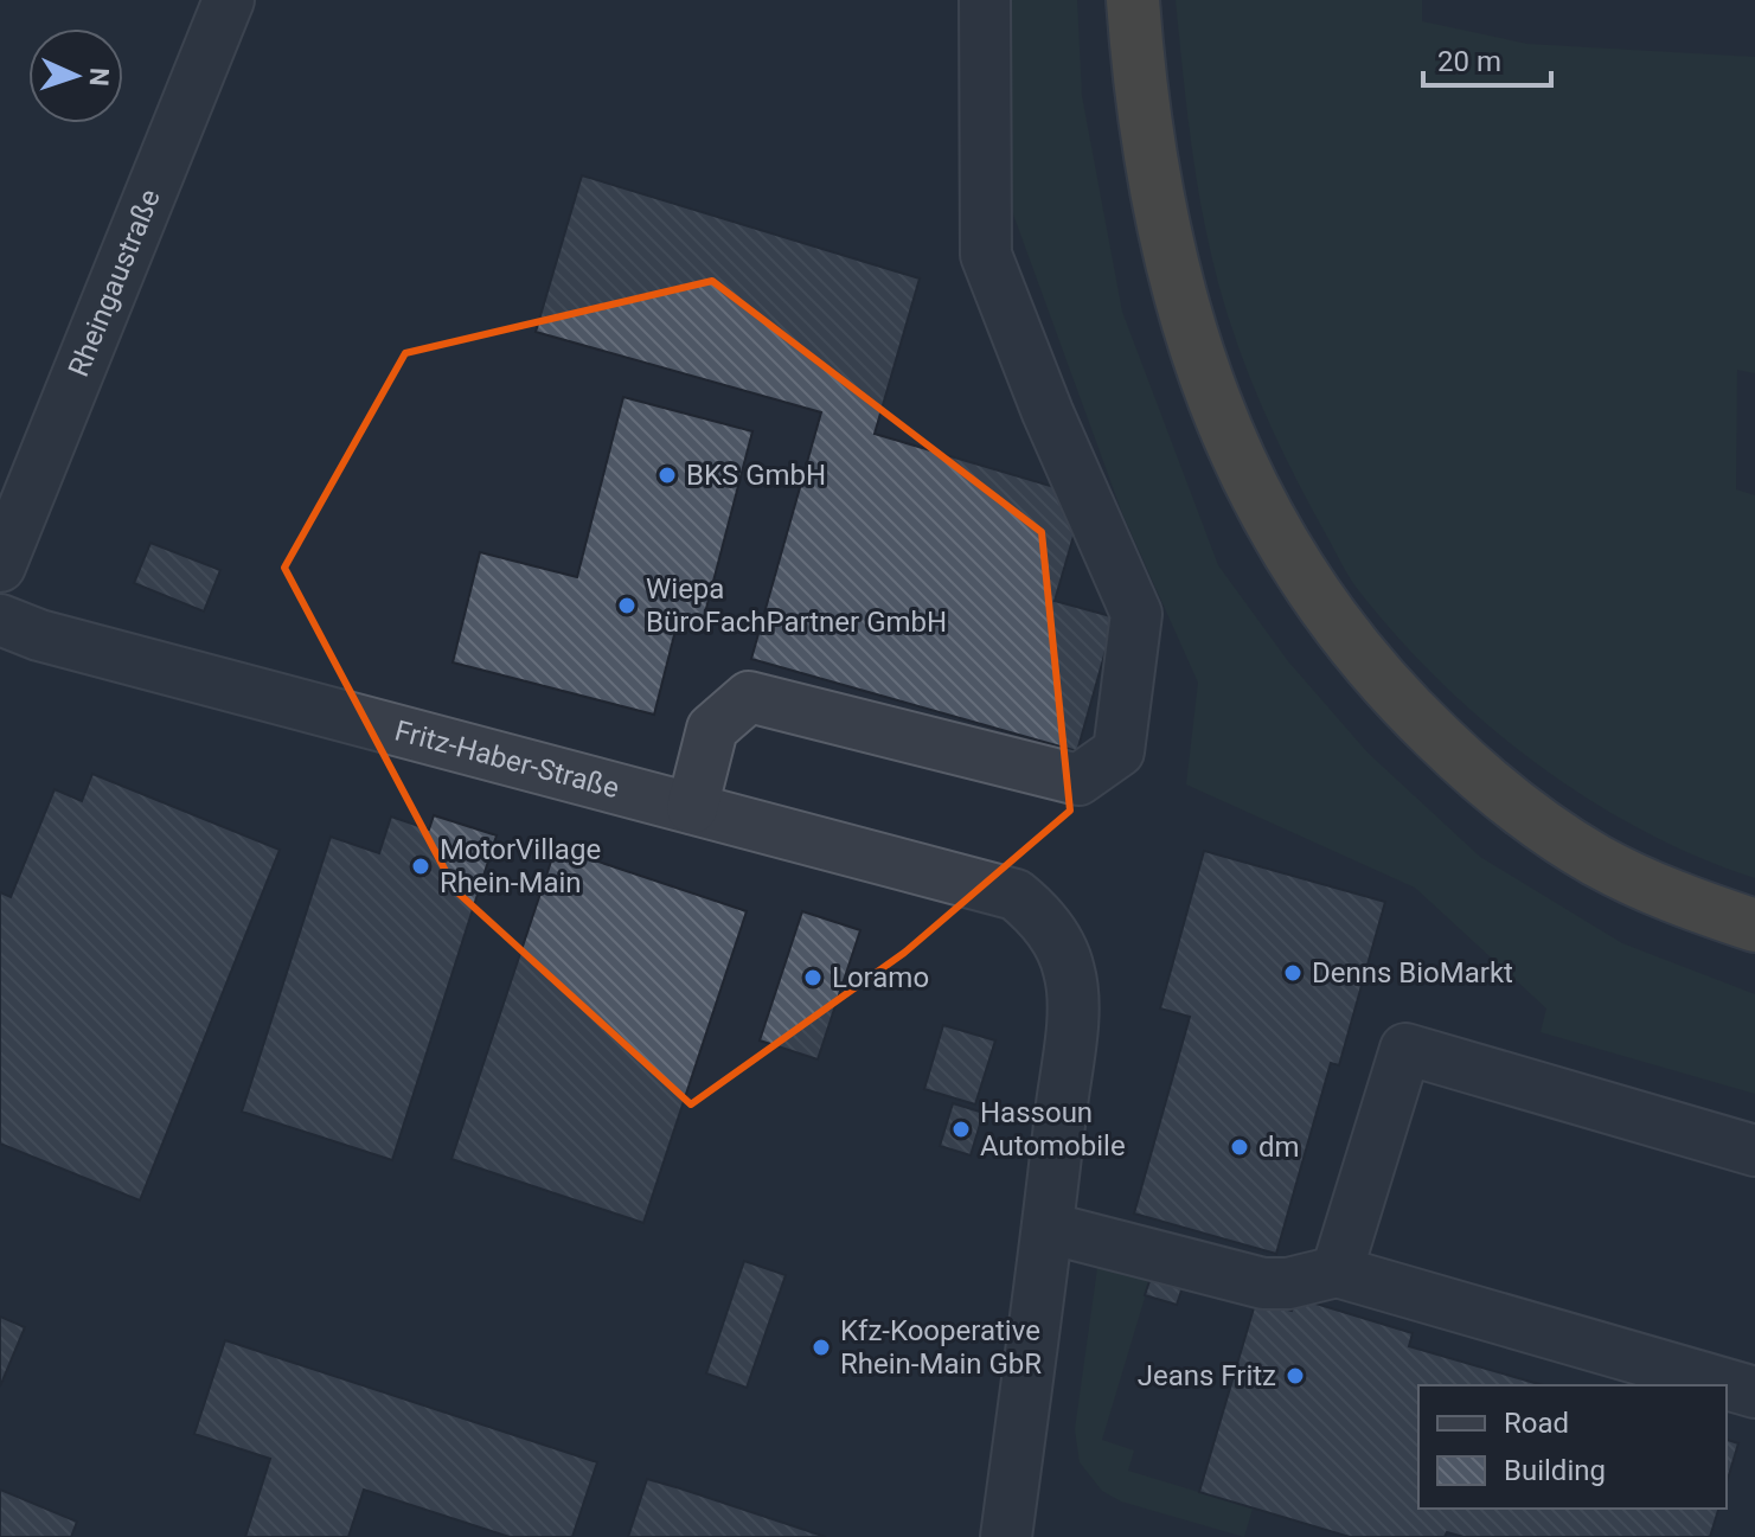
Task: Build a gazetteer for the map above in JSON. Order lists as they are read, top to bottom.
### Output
{
  "streets": {
    "street": ["Rheingaustraße", "Fritz-Haber-Straße"]
  },
  "places": [
    "BKS GmbH",
    "Wiepa BüroFachPartner GmbH",
    "MotorVillage Rhein-Main",
    "Denns BioMarkt",
    "Loramo",
    "Hassoun Automobile",
    "dm",
    "Kfz-Kooperative Rhein-Main GbR",
    "Jeans Fritz"
  ],
  "legend": ["Road", "Building"],
  "scale_bar": "20 m",
  "north": "right"
}
